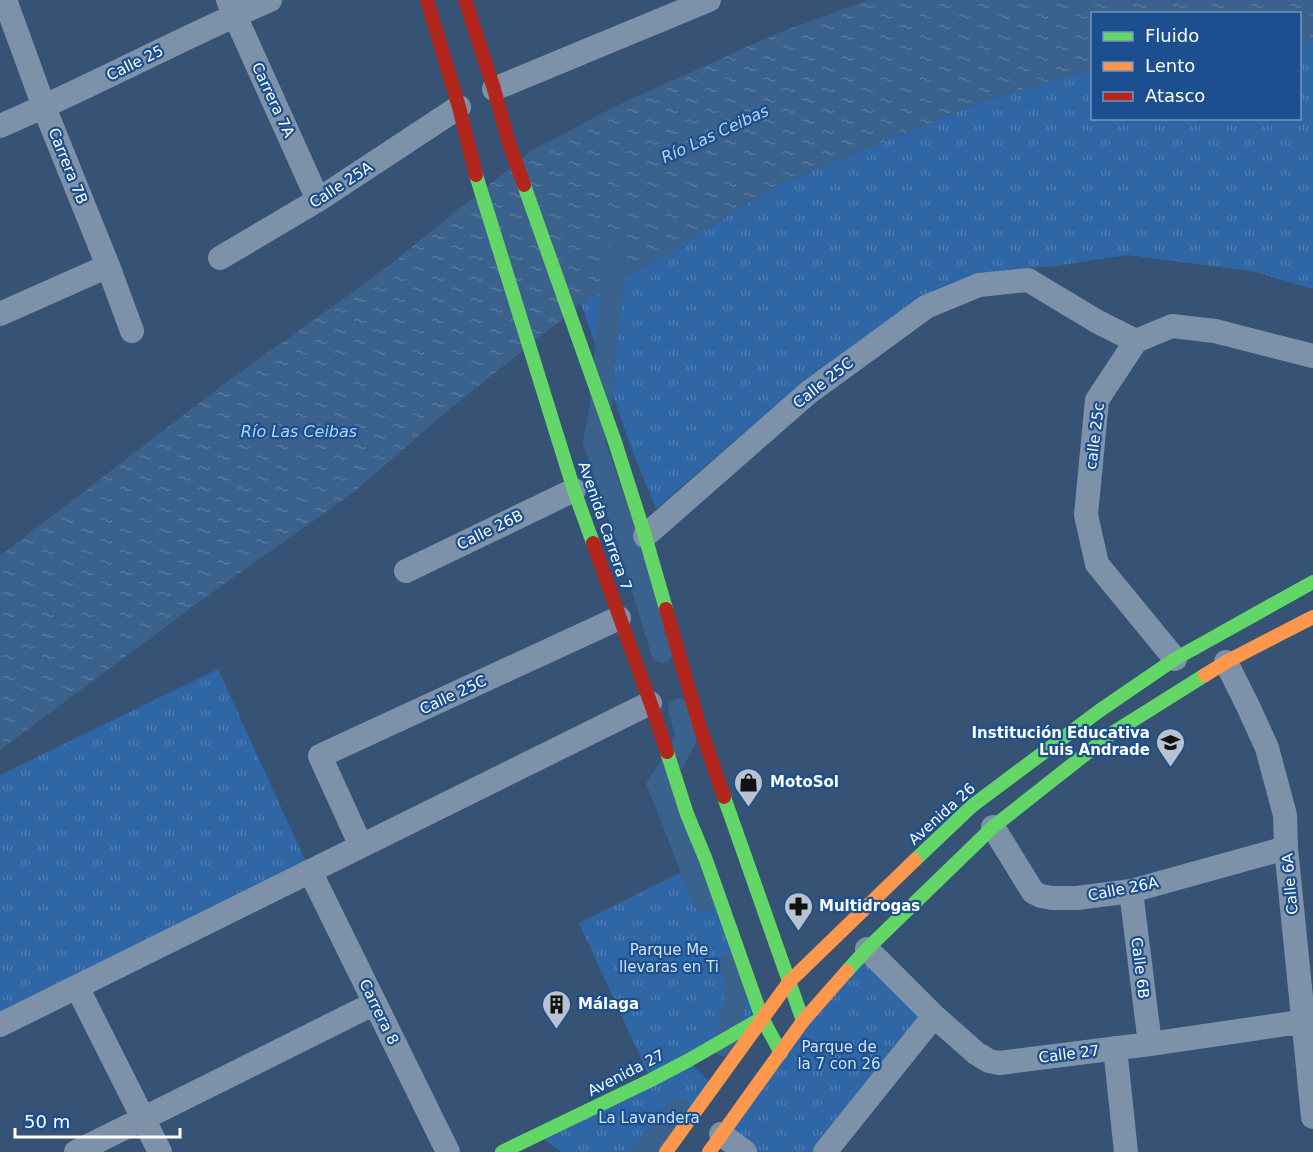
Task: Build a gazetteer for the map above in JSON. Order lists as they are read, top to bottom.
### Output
{
  "streets": {
    "main road": ["Avenida Carrera 7", "Avenida 26", "Avenida 27"],
    "street": [
      "Calle 25",
      "Carrera 7A",
      "Carrera 7B",
      "Calle 25A",
      "Calle 25C",
      "calle 25c",
      "Calle 26B",
      "Calle 6A",
      "Calle 26A",
      "Calle 6B",
      "Carrera 8",
      "Calle 27"
    ]
  },
  "crossings": [
    ["Calle 25", "Carrera 7A"],
    ["Calle 25", "Carrera 7B"],
    ["Carrera 7A", "Calle 25A"],
    ["Calle 25A", "Avenida Carrera 7"],
    ["Calle 25C", "calle 25c"],
    ["Calle 25C", "Avenida Carrera 7"],
    ["calle 25c", "Avenida 26"],
    ["Avenida Carrera 7", "Calle 26B"],
    ["Avenida Carrera 7", "Avenida 26"],
    ["Avenida Carrera 7", "Avenida 27"],
    ["Avenida 26", "Avenida 27"],
    ["Calle 6A", "Calle 26A"],
    ["Calle 6A", "Calle 27"],
    ["Calle 26A", "Calle 6B"],
    ["Calle 6B", "Calle 27"]
  ],
  "water": ["Río Las Ceibas"],
  "parks": ["Parque Me llevaras en Ti", "Parque de la 7 con 26", "La Lavandera"],
  "places": {
    "school or university": ["Institución Educativa Luis Andrade"],
    "shop": ["MotoSol"],
    "pharmacy": ["Multidrogas"],
    "building": ["Málaga"]
  },
  "legend": ["Fluido", "Lento", "Atasco"],
  "scale_bar": "50 m"
}
